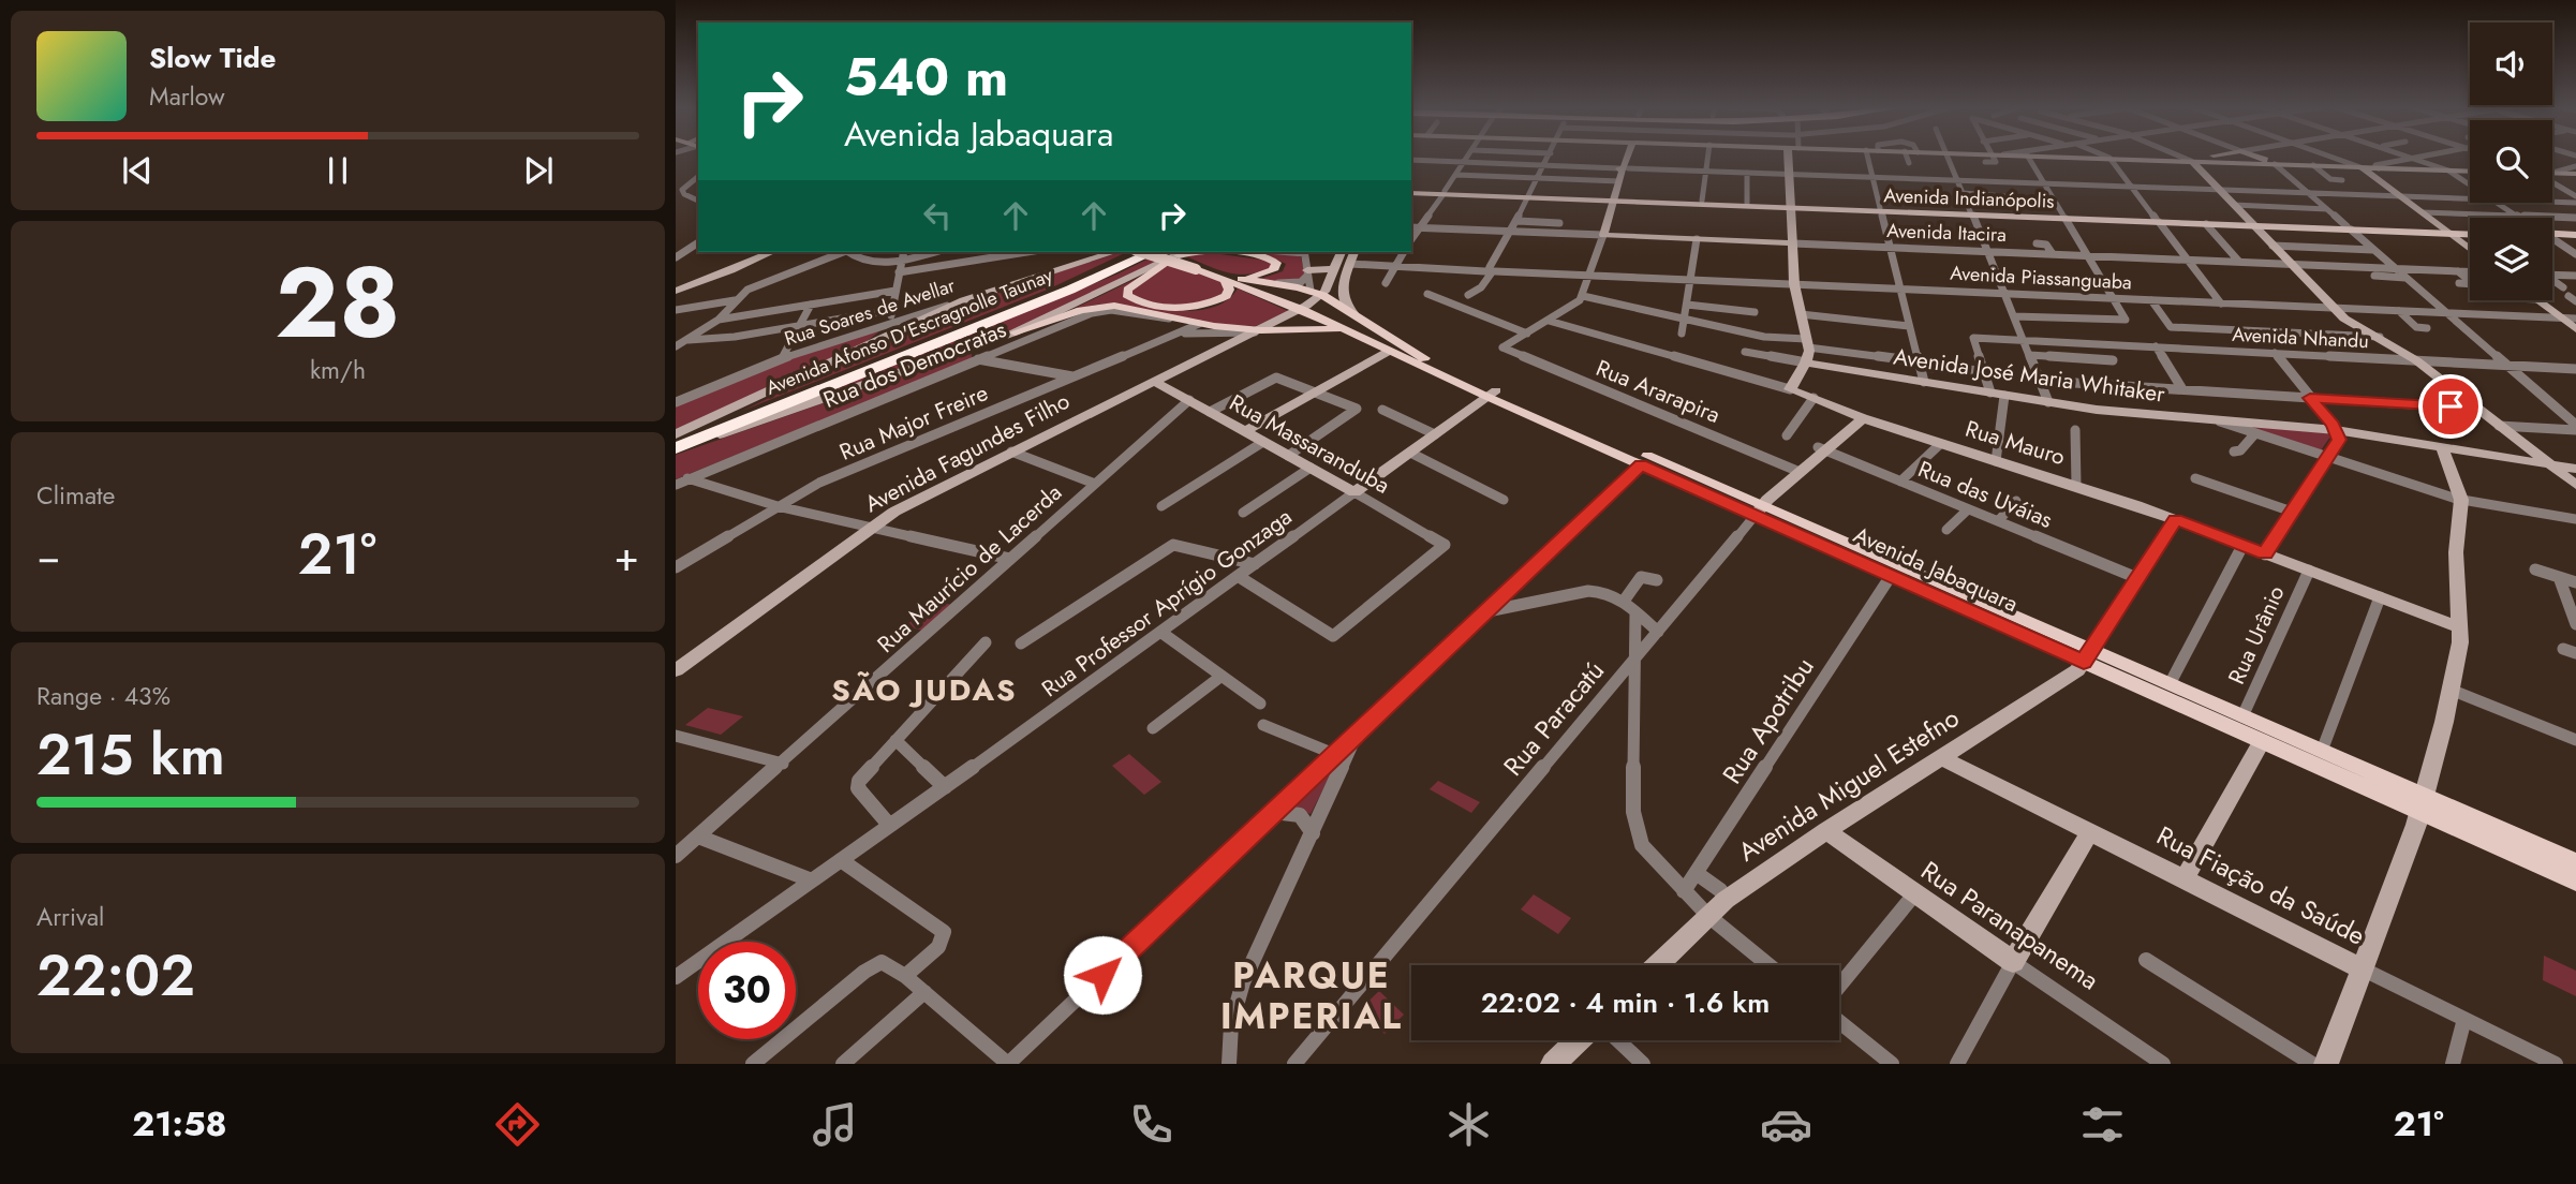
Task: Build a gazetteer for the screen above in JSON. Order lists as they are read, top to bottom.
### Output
{
  "streets": {
    "highway": ["Avenida Afonso D'Escragnolle Taunay"],
    "main road": ["Avenida Indianópolis", "Avenida Jabaquara"],
    "street": [
      "Avenida Itacira",
      "Avenida Piassanguaba",
      "Rua Soares de Avellar",
      "Avenida Nhandu",
      "Rua dos Democratas",
      "Avenida José Maria Whitaker",
      "Rua Ararapira",
      "Rua Major Freire",
      "Rua Mauro",
      "Rua Massaranduba",
      "Avenida Fagundes Filho",
      "Rua das Uváias",
      "Rua Maurício de Lacerda",
      "Rua Professor Aprígio Gonzaga",
      "Rua Urânio",
      "Rua Paracatú",
      "Rua Apotribu",
      "Avenida Miguel Estefno",
      "Rua Fiação da Saúde",
      "Rua Paranapanema"
    ]
  },
  "crossings": [
    ["Rua Soares de Avellar", "Avenida Afonso D'Escragnolle Taunay"],
    ["Rua Ararapira", "Rua Paracatú"],
    ["Rua Major Freire", "Avenida Fagundes Filho"],
    ["Rua Mauro", "Rua Urânio"],
    ["Rua Mauro", "Rua Paracatú"],
    ["Rua Mauro", "Avenida Miguel Estefno"],
    ["Rua Massaranduba", "Avenida Fagundes Filho"],
    ["Rua Massaranduba", "Rua Maurício de Lacerda"],
    ["Rua Massaranduba", "Rua Professor Aprígio Gonzaga"],
    ["Avenida Fagundes Filho", "Avenida Jabaquara"],
    ["Rua das Uváias", "Rua Paracatú"],
    ["Rua das Uváias", "Avenida Miguel Estefno"],
    ["Avenida Jabaquara", "Rua Professor Aprígio Gonzaga"],
    ["Avenida Jabaquara", "Rua Urânio"],
    ["Avenida Jabaquara", "Rua Paracatú"],
    ["Avenida Jabaquara", "Rua Apotribu"],
    ["Avenida Jabaquara", "Avenida Miguel Estefno"],
    ["Avenida Miguel Estefno", "Rua Fiação da Saúde"],
    ["Avenida Miguel Estefno", "Rua Paranapanema"]
  ],
  "districts": ["SÃO JUDAS", "PARQUE IMPERIAL"],
  "page": {
    "turn": ["540 m", "Avenida Jabaquara"],
    "song": ["Slow Tide", "Marlow"],
    "tile": [
      ["28", "km/h"],
      "Climate",
      ["Range · 43%", "215 km"],
      ["Arrival", "22:02"]
    ],
    "heat": ["−", "21°", "+"],
    "limit": "30",
    "trip": "22:02 · 4 min · 1.6 km",
    "tabs": ["21:58", "21°"]
  }
}
